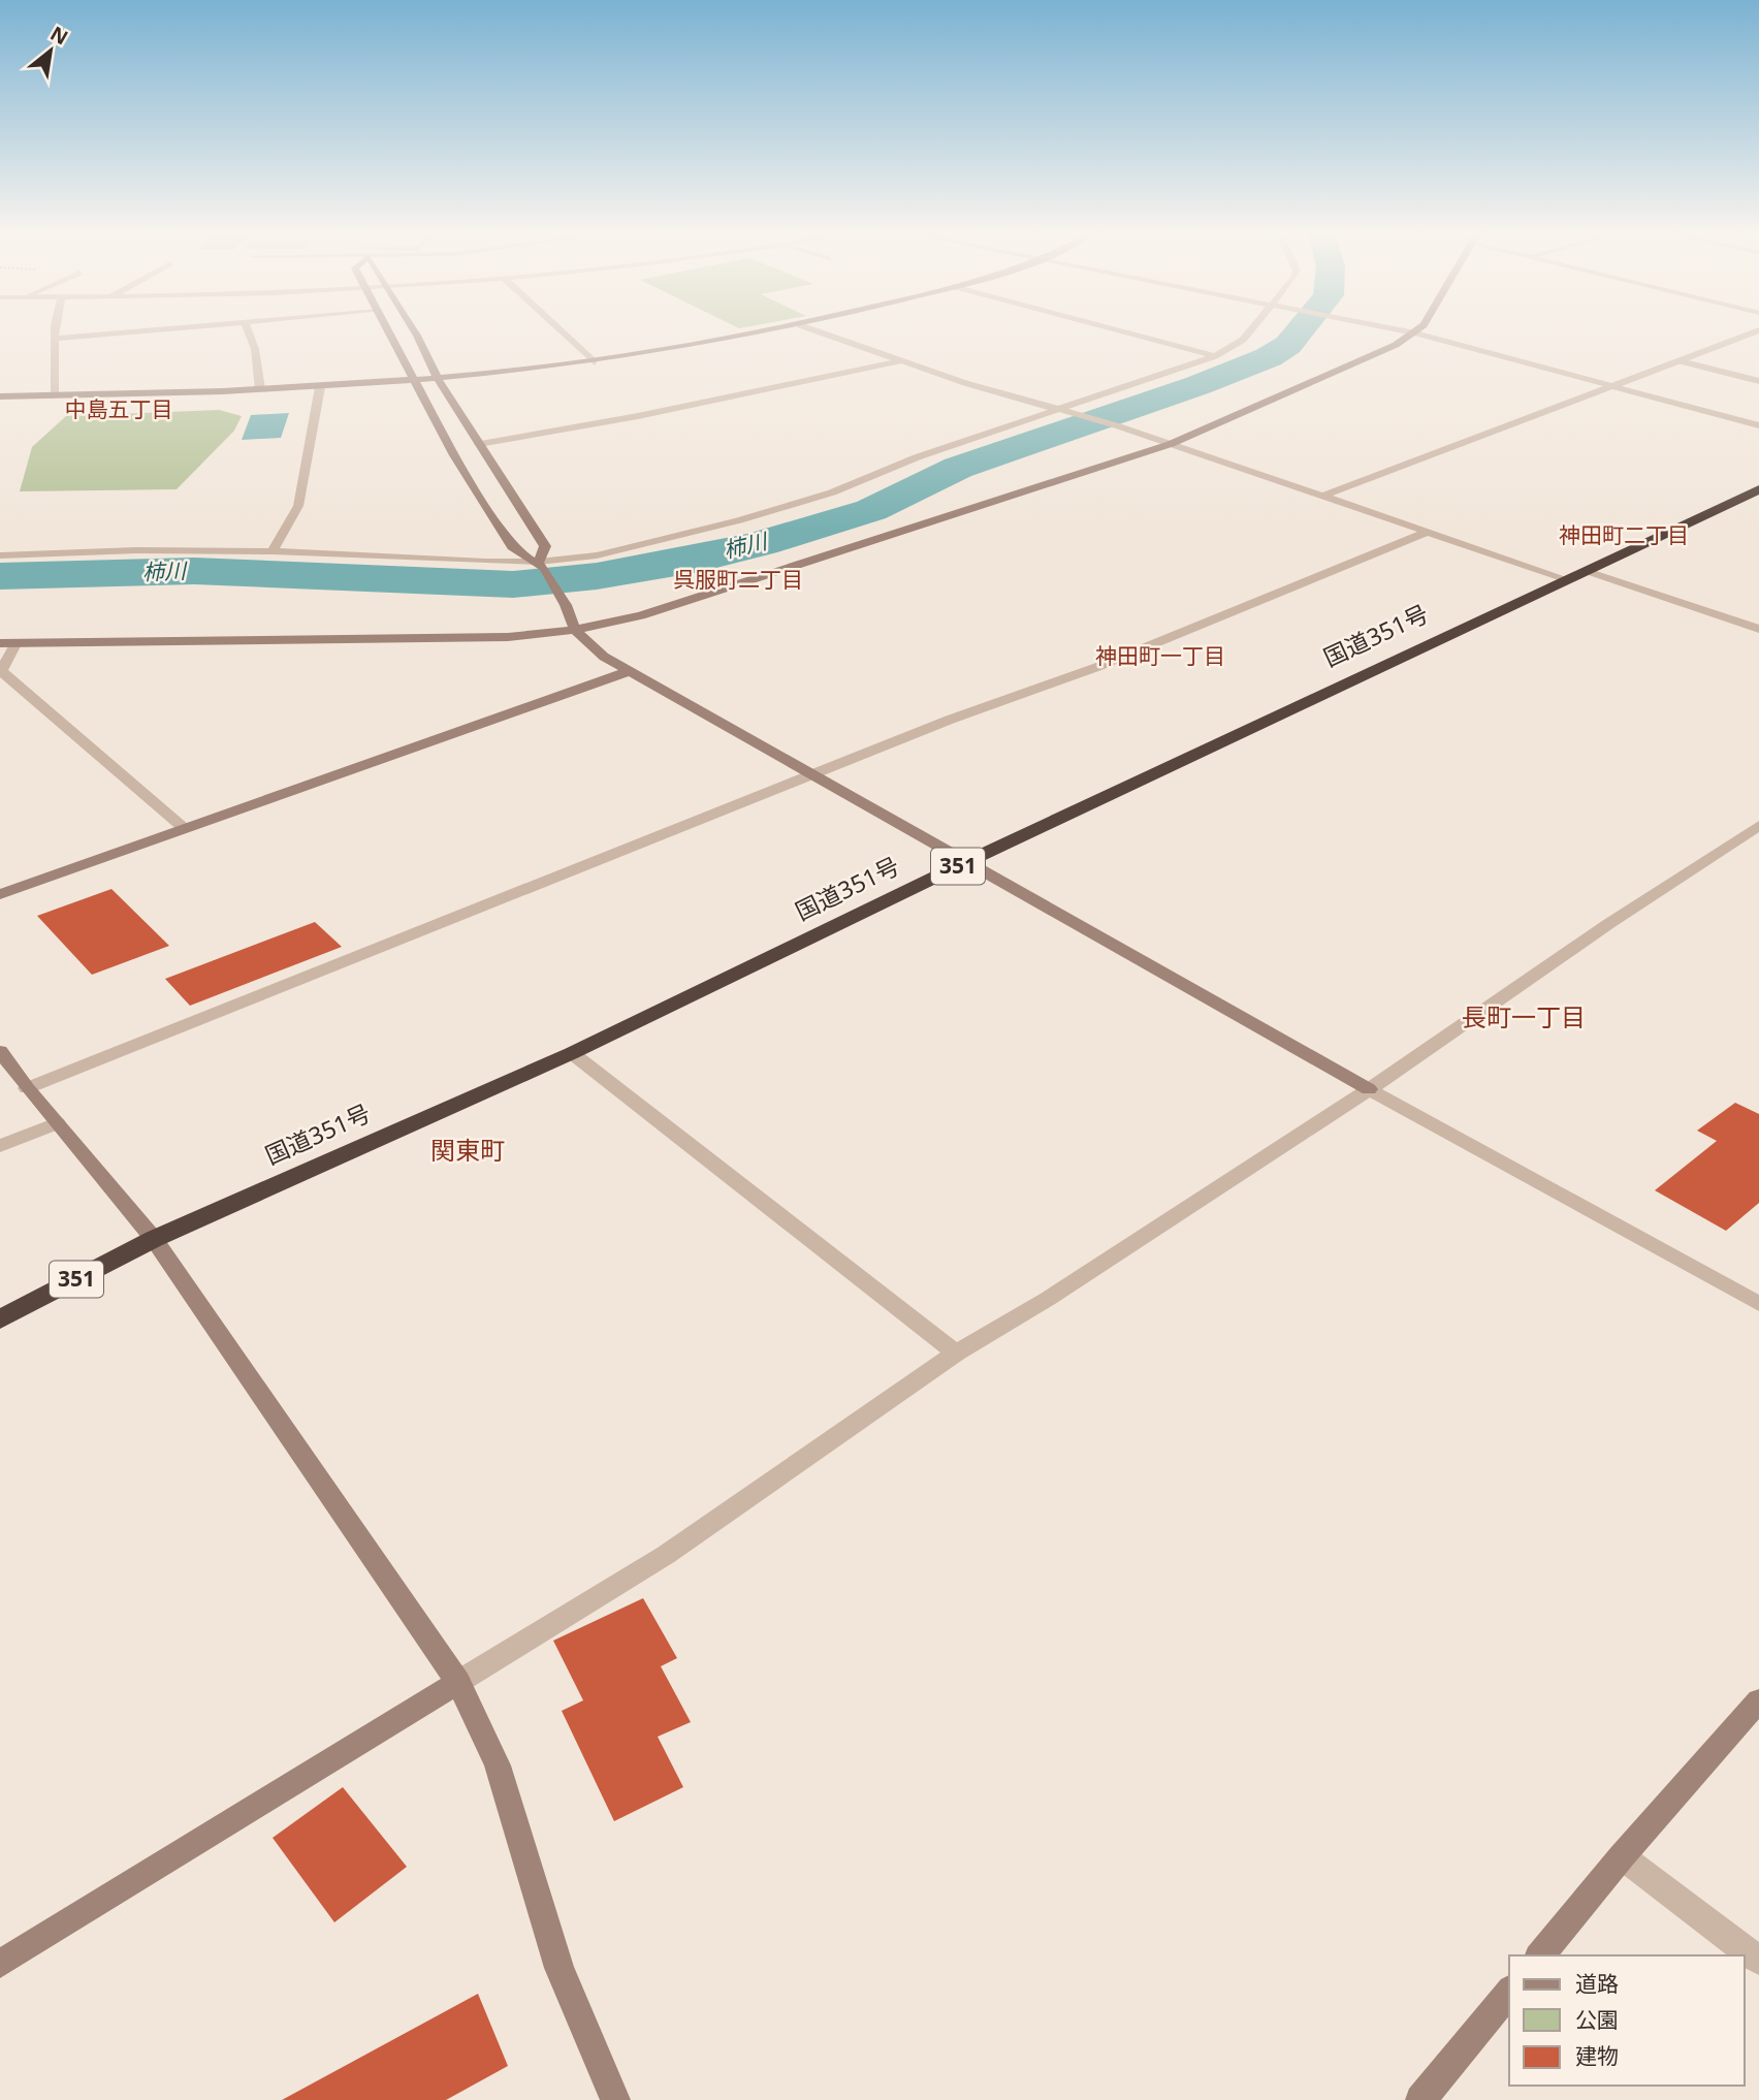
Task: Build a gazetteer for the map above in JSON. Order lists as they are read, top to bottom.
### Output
{
  "streets": {
    "highway": ["国道351号", "351"]
  },
  "districts": [
    "中島五丁目",
    "神田町二丁目",
    "呉服町二丁目",
    "神田町一丁目",
    "長町一丁目",
    "関東町"
  ],
  "water": ["柿川"],
  "legend": ["道路", "公園", "建物"],
  "north": "top right"
}
